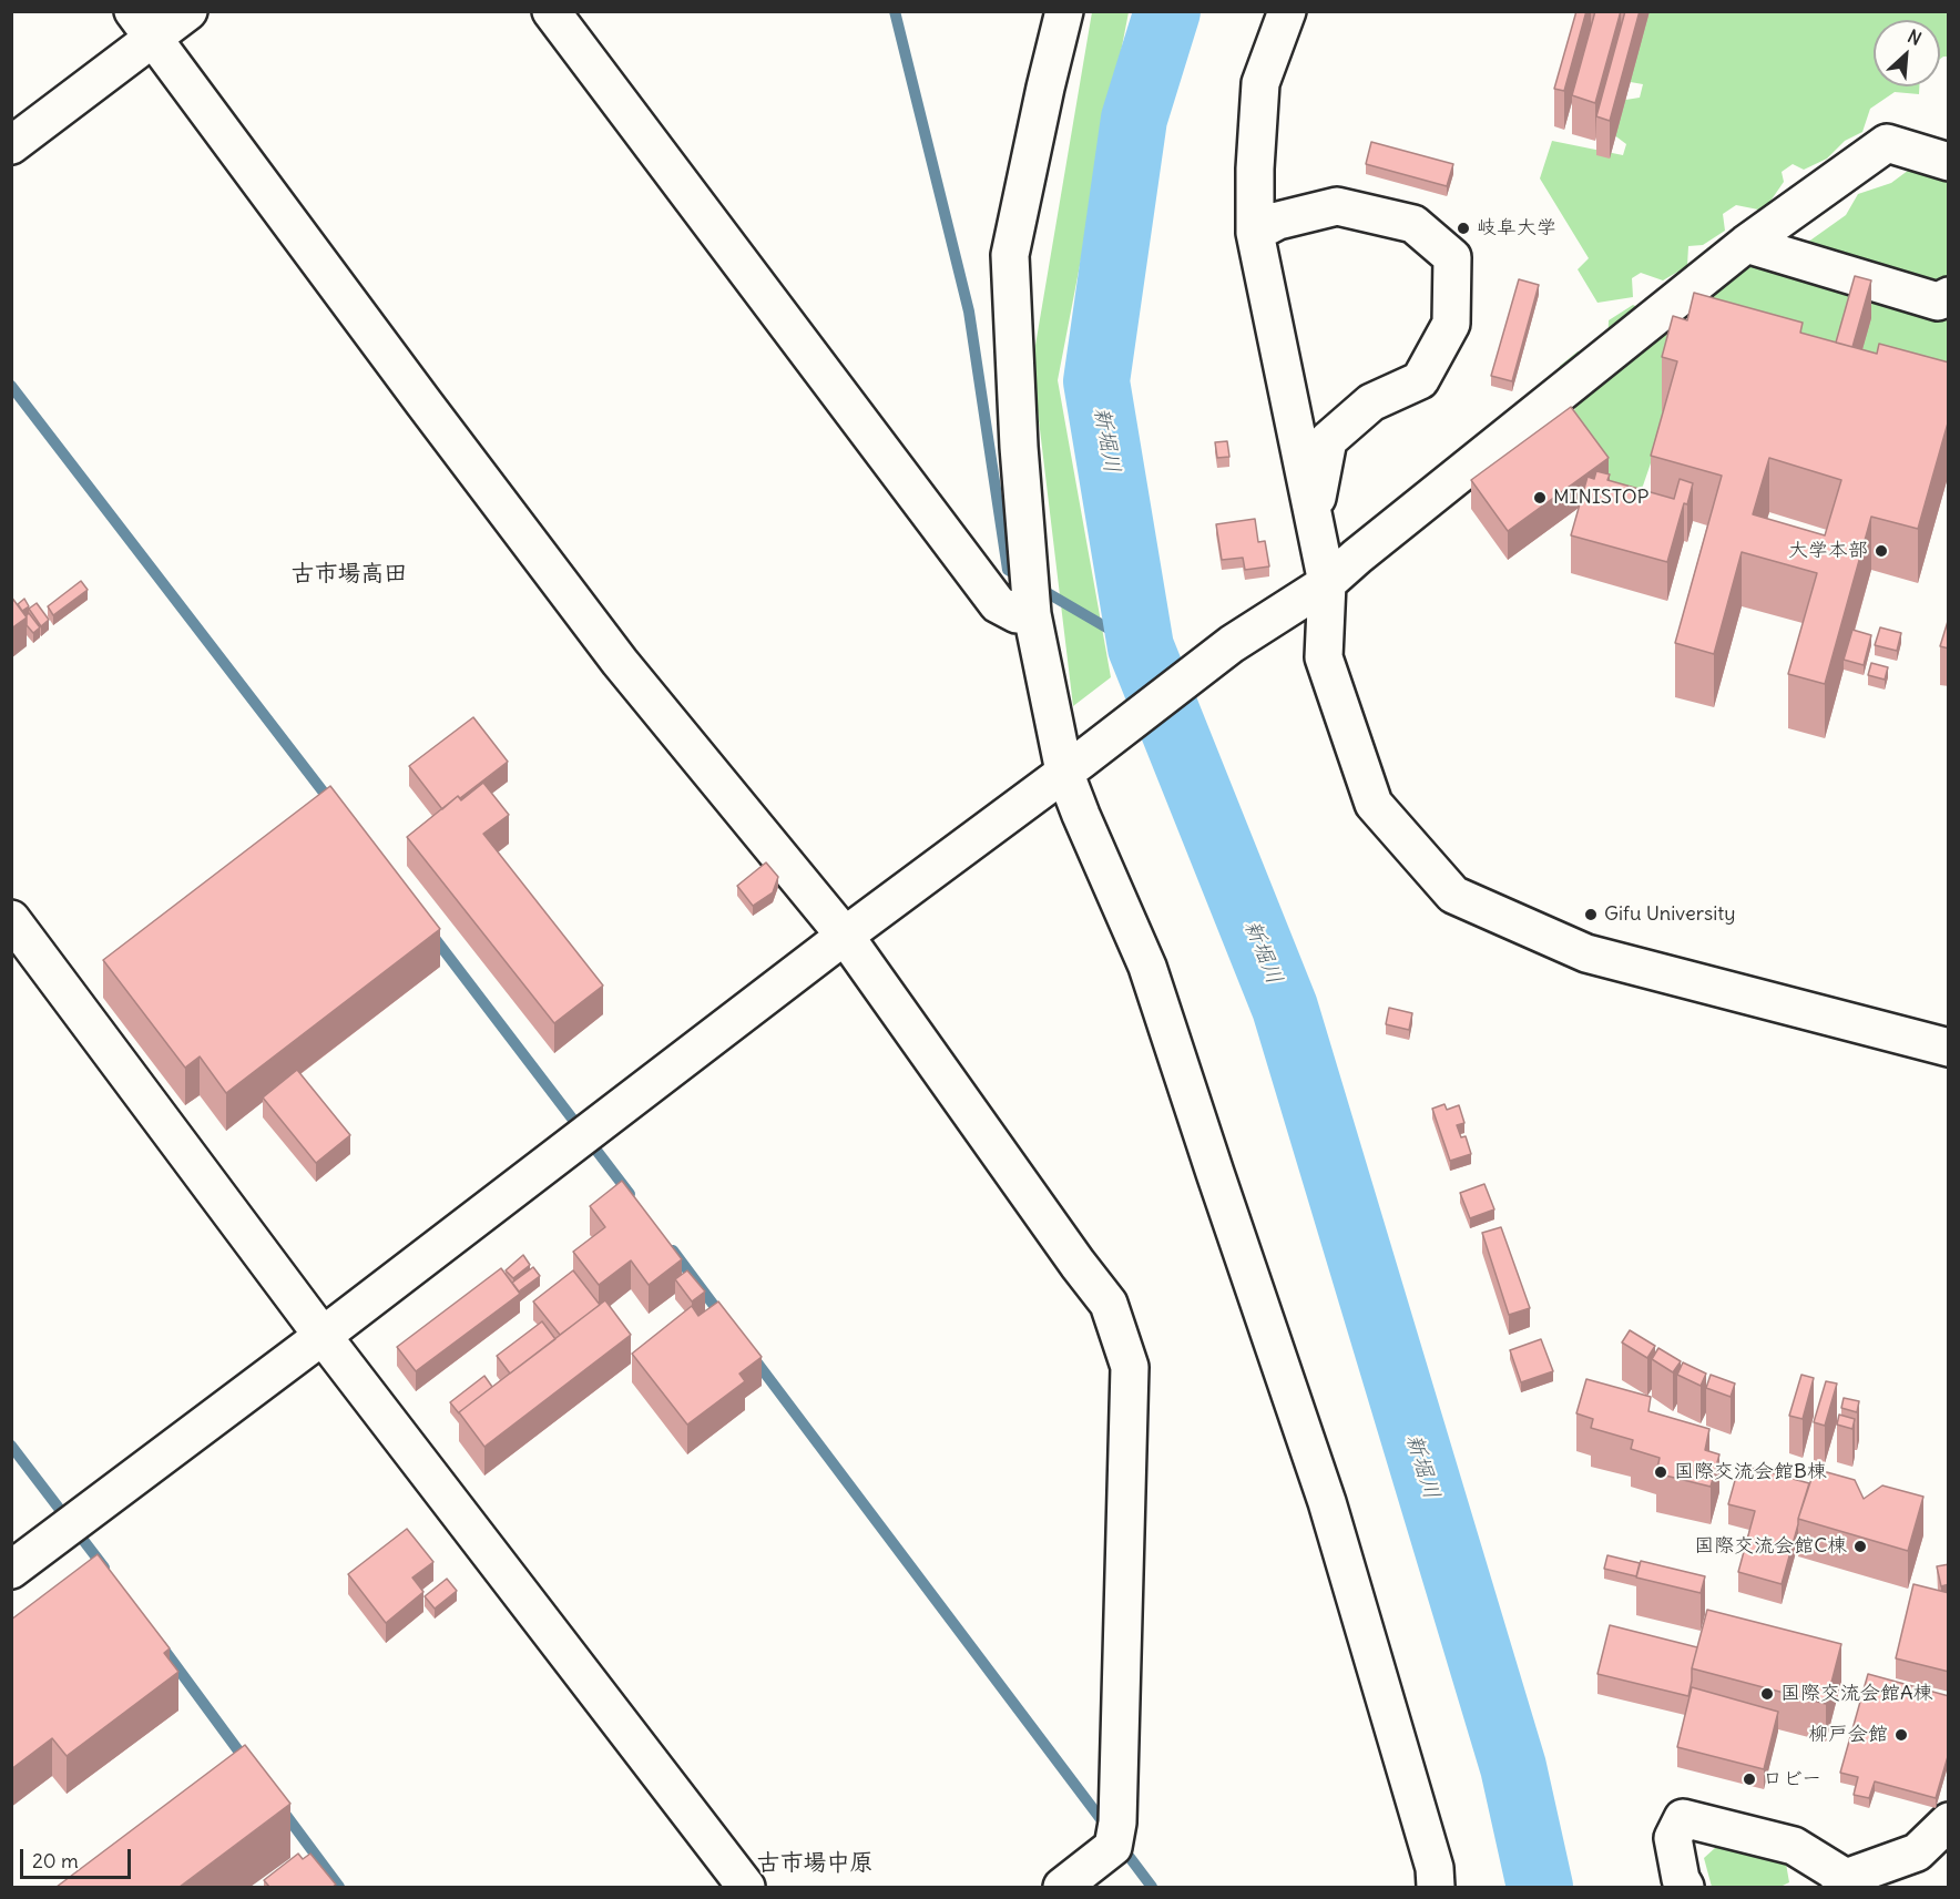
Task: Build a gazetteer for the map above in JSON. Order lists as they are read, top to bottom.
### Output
{
  "districts": ["古市場高田", "古市場中原"],
  "water": ["新堀川"],
  "places": [
    "岐阜大学",
    "MINISTOP",
    "大学本部",
    "Gifu University",
    "国際交流会館B棟",
    "国際交流会館C棟",
    "国際交流会館A棟",
    "柳戸会館",
    "ロビー"
  ],
  "scale_bar": "20 m",
  "north": "top right"
}
